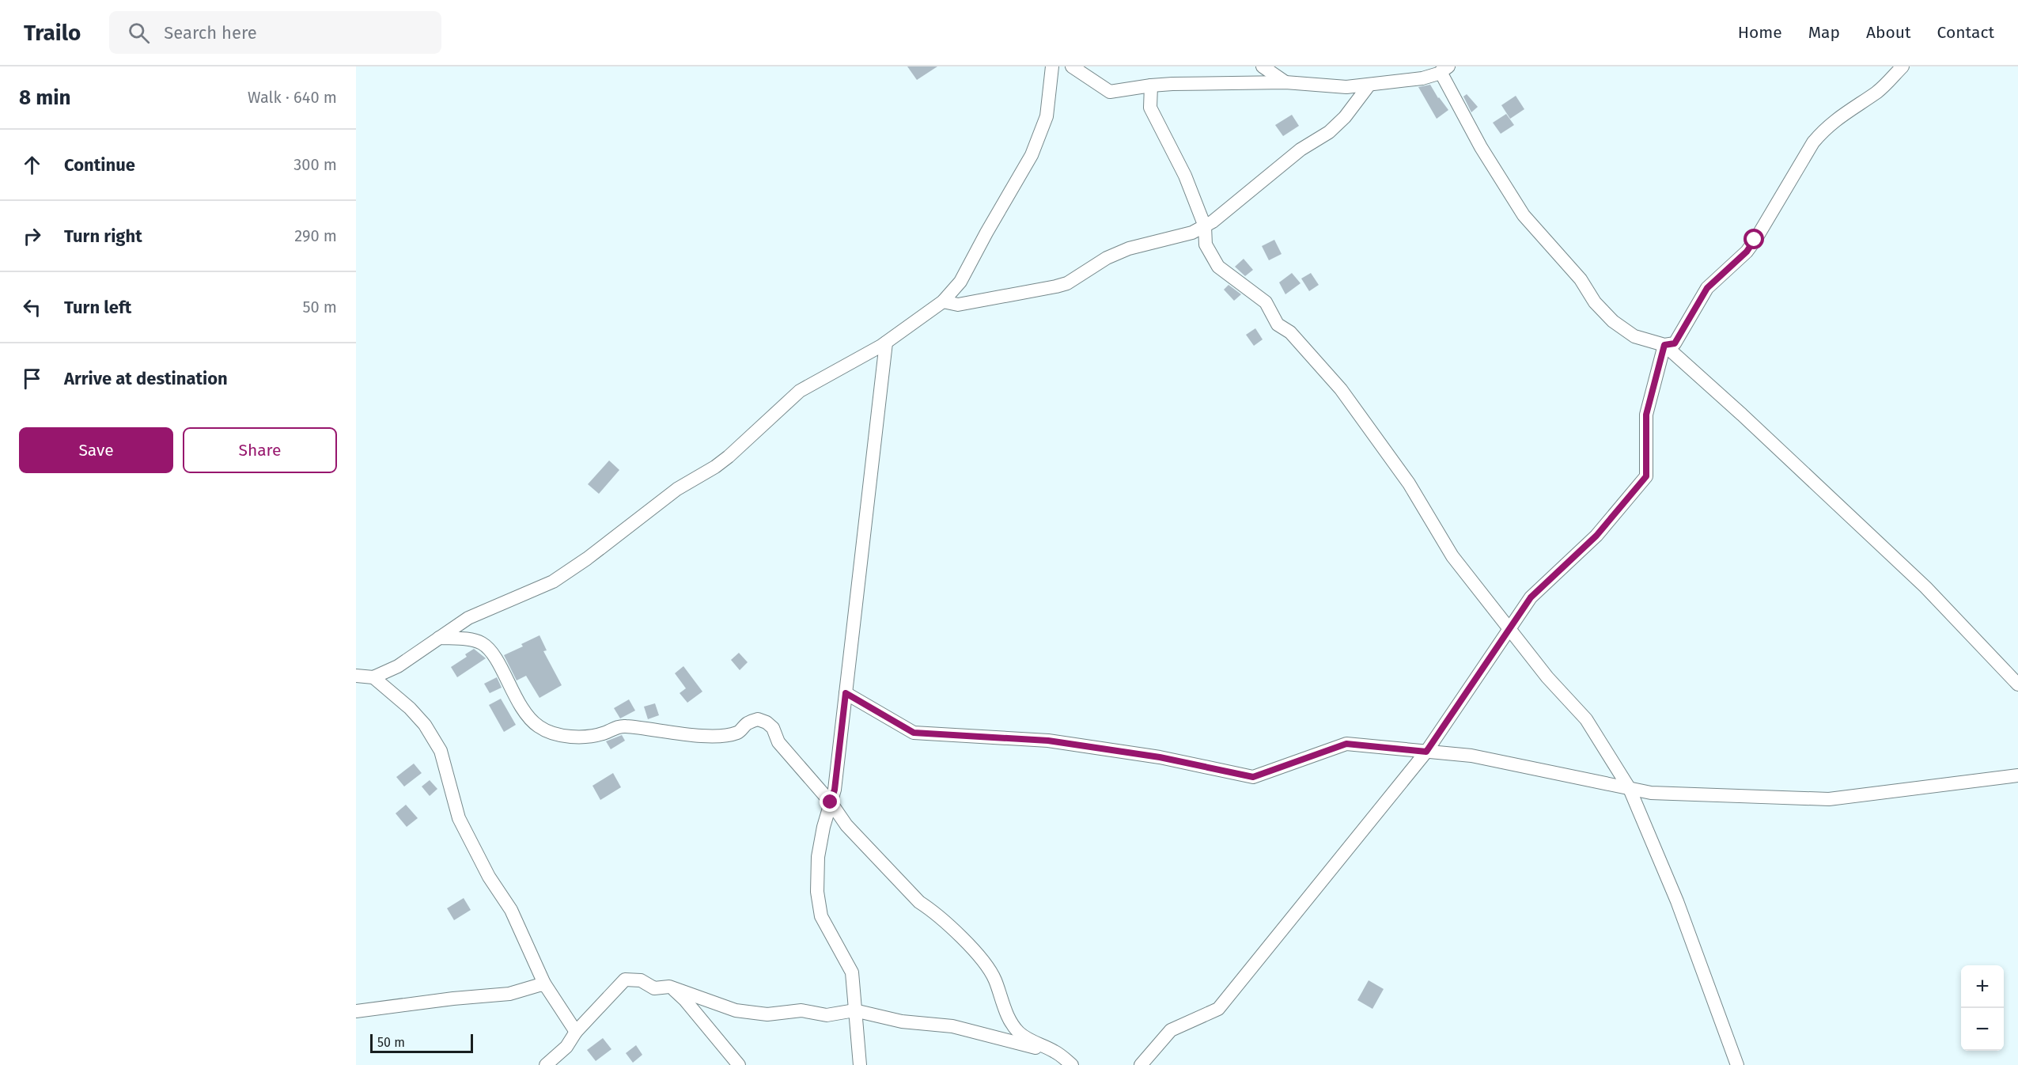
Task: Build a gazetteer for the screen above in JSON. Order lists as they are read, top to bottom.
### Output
{
  "scale_bar": "50 m",
  "page": {
    "header": "Trailo",
    "search": "Search here",
    "nav": [
      "Home",
      "Map",
      "About",
      "Contact"
    ],
    "heading": ["8 min", "Walk · 640 m"],
    "list": [
      ["Continue", "300 m"],
      ["Turn right", "290 m"],
      ["Turn left", "50 m"],
      "Arrive at destination"
    ],
    "buttons": ["Save", "Share"],
    "map_buttons": ["+", "−"],
    "scale": "50 m"
  }
}
